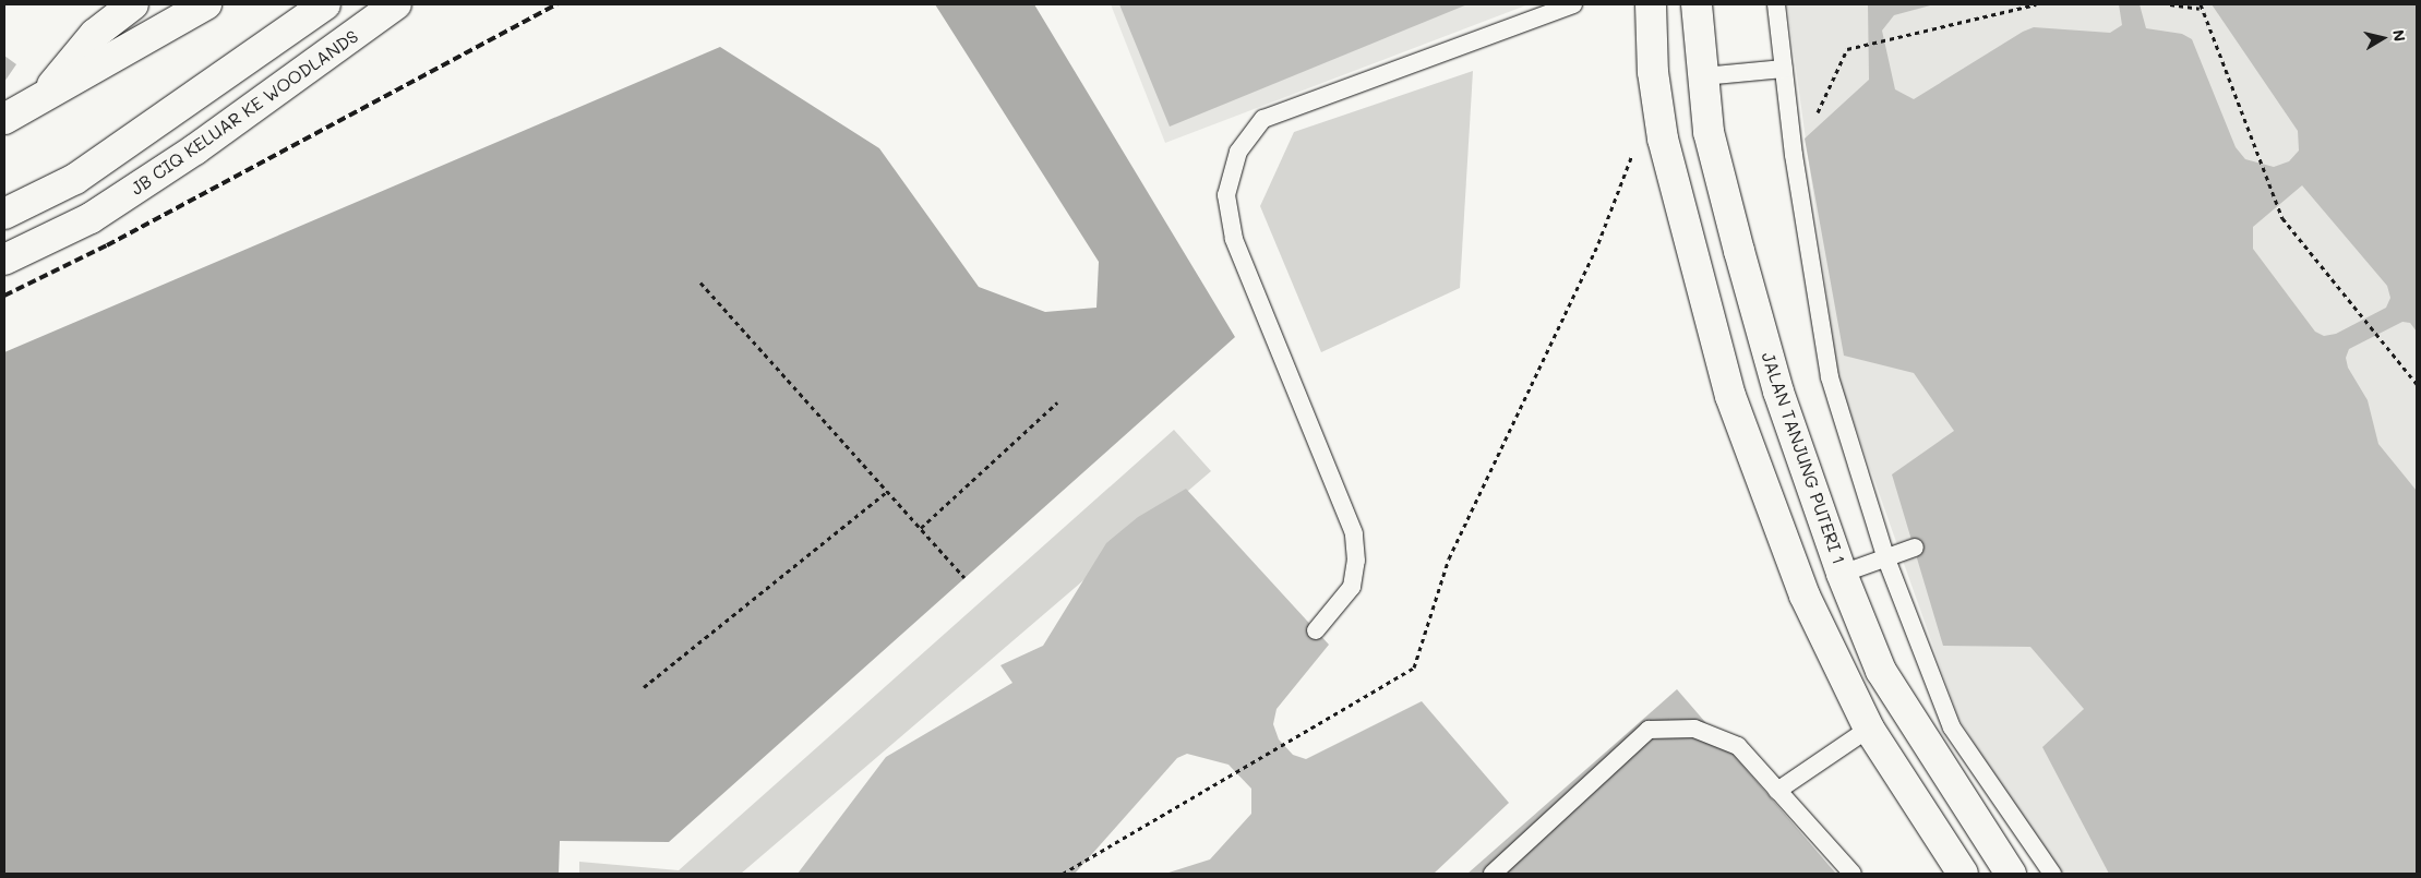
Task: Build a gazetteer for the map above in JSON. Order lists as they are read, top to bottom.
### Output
{
  "streets": {
    "main road": ["JB CIQ KELUAR KE WOODLANDS", "JALAN TANJUNG PUTERI 1"]
  },
  "north": "right"
}
